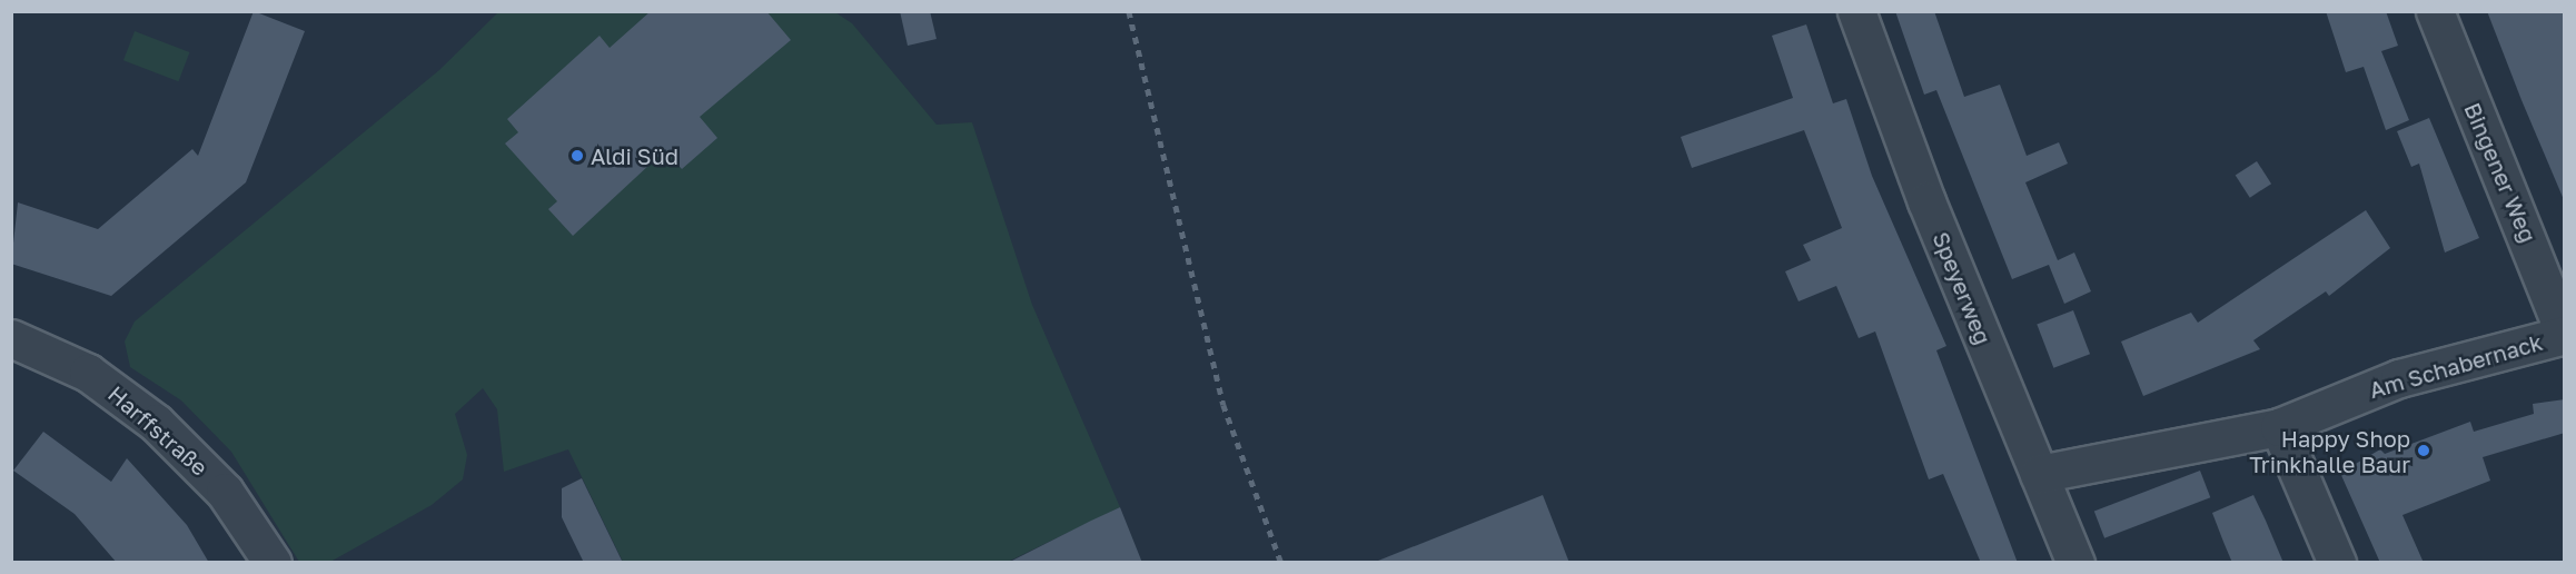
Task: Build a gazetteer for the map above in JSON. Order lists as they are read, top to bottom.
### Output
{
  "streets": {
    "street": [
      "Bingener Weg",
      "Speyerweg",
      "Am Schabernack",
      "Harffstraße"
    ]
  },
  "crossings": [
    ["Bingener Weg", "Am Schabernack"],
    ["Speyerweg", "Am Schabernack"]
  ],
  "places": ["Aldi Süd", "Happy Shop Trinkhalle Baur"]
}
